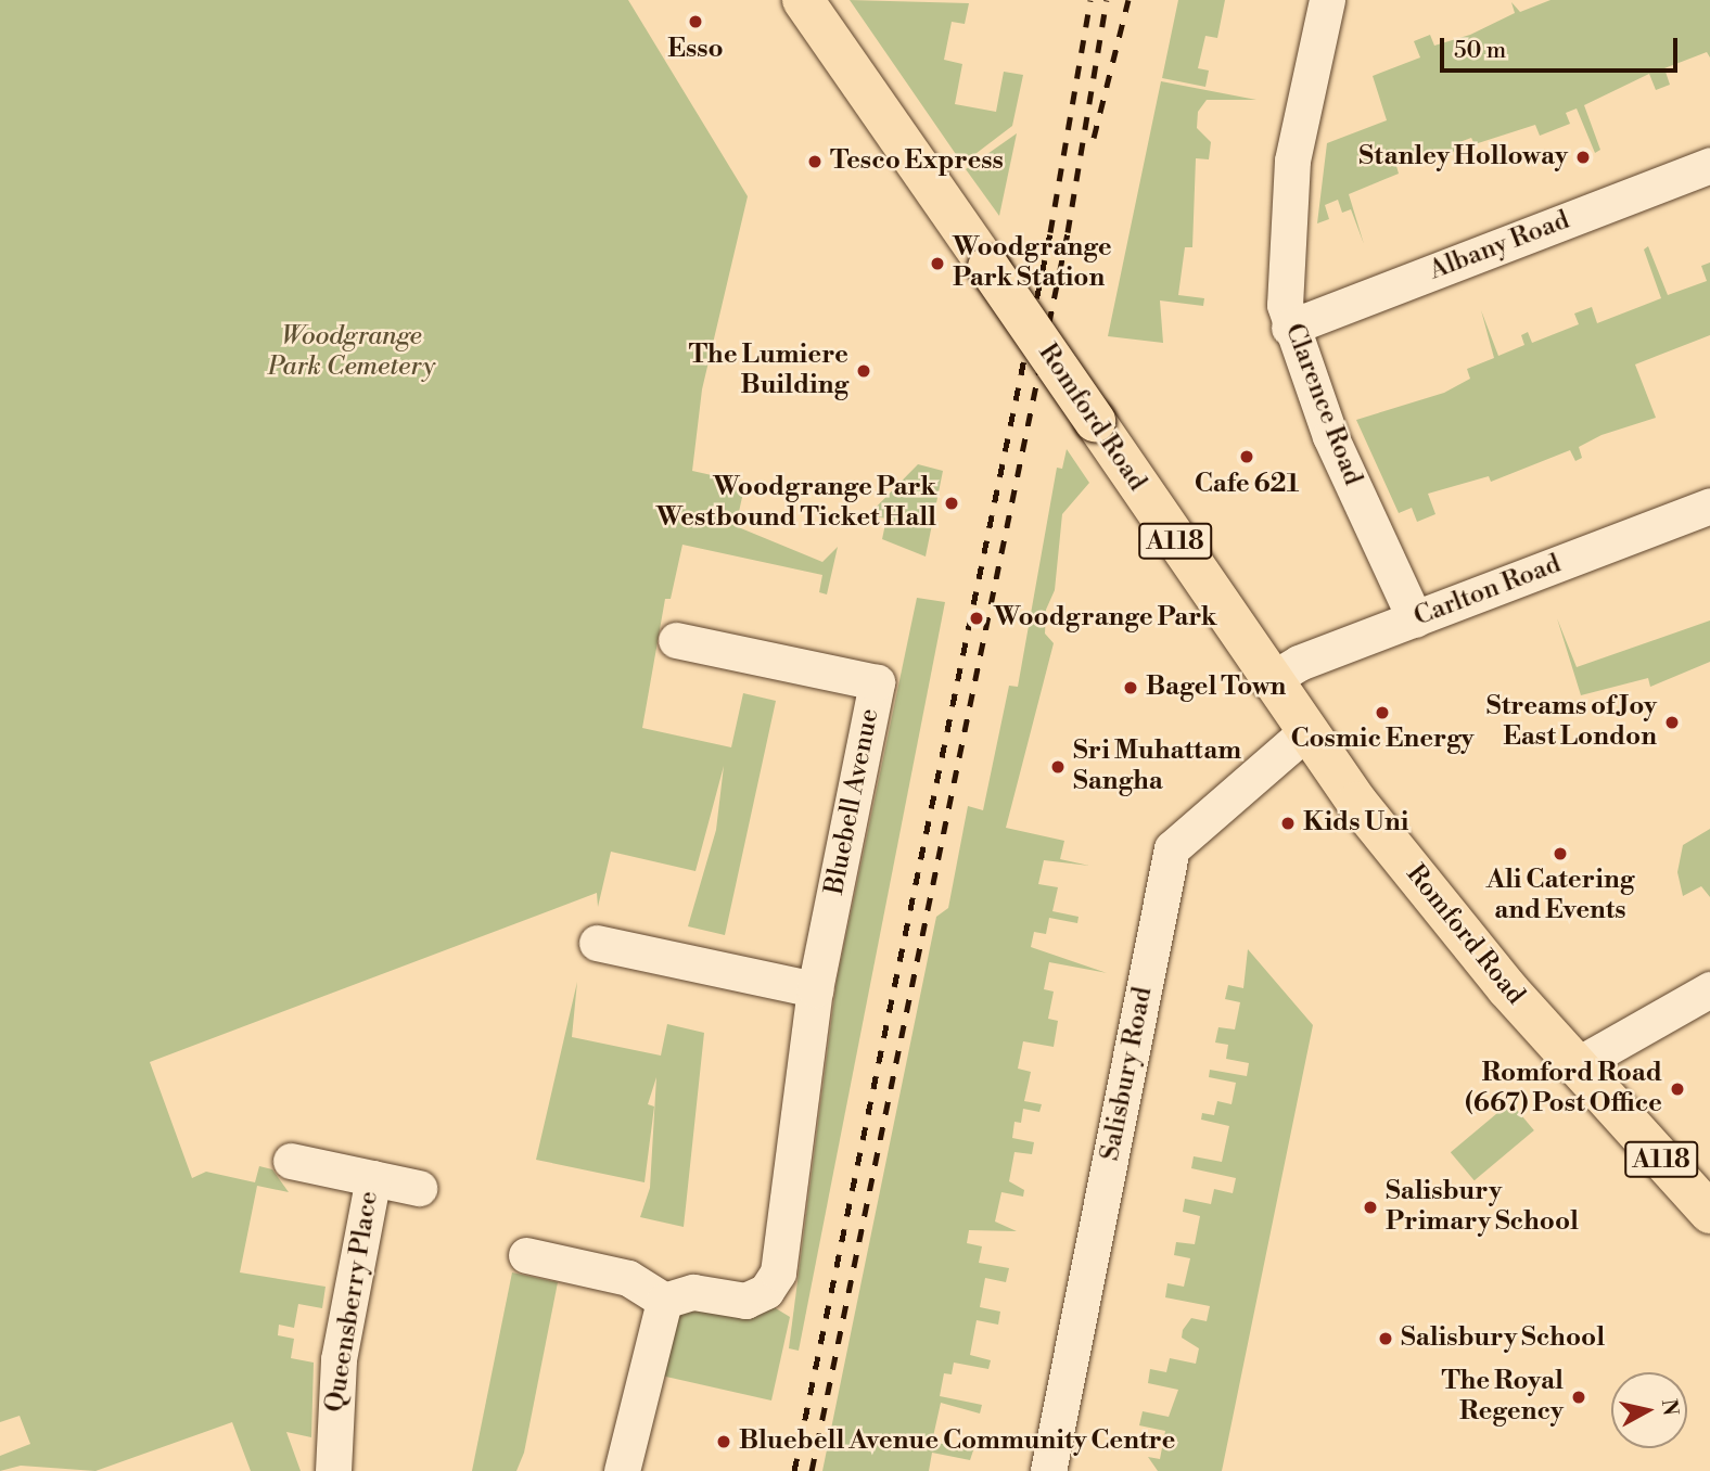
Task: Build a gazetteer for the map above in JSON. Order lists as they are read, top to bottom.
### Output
{
  "streets": {
    "main road": ["Romford Road", "A118"],
    "street": [
      "Albany Road",
      "Clarence Road",
      "Carlton Road",
      "Bluebell Avenue",
      "Salisbury Road",
      "Queensberry Place"
    ]
  },
  "crossings": [
    ["Albany Road", "Clarence Road"],
    ["Clarence Road", "Carlton Road"],
    ["Romford Road", "Carlton Road"],
    ["Romford Road", "Salisbury Road"]
  ],
  "parks": ["Woodgrange Park Cemetery"],
  "places": [
    "Esso",
    "Stanley Holloway",
    "Tesco Express",
    "Woodgrange Park Station",
    "The Lumiere Building",
    "Cafe 621",
    "Woodgrange Park Westbound Ticket Hall",
    "Woodgrange Park",
    "Bagel Town",
    "Cosmic Energy",
    "Streams of Joy East London",
    "Sri Muhattam Sangha",
    "Kids Uni",
    "Ali Catering and Events",
    "Romford Road (667) Post Office",
    "Salisbury Primary School",
    "Salisbury School",
    "The Royal Regency",
    "Bluebell Avenue Community Centre"
  ],
  "scale_bar": "50 m",
  "north": "right"
}
